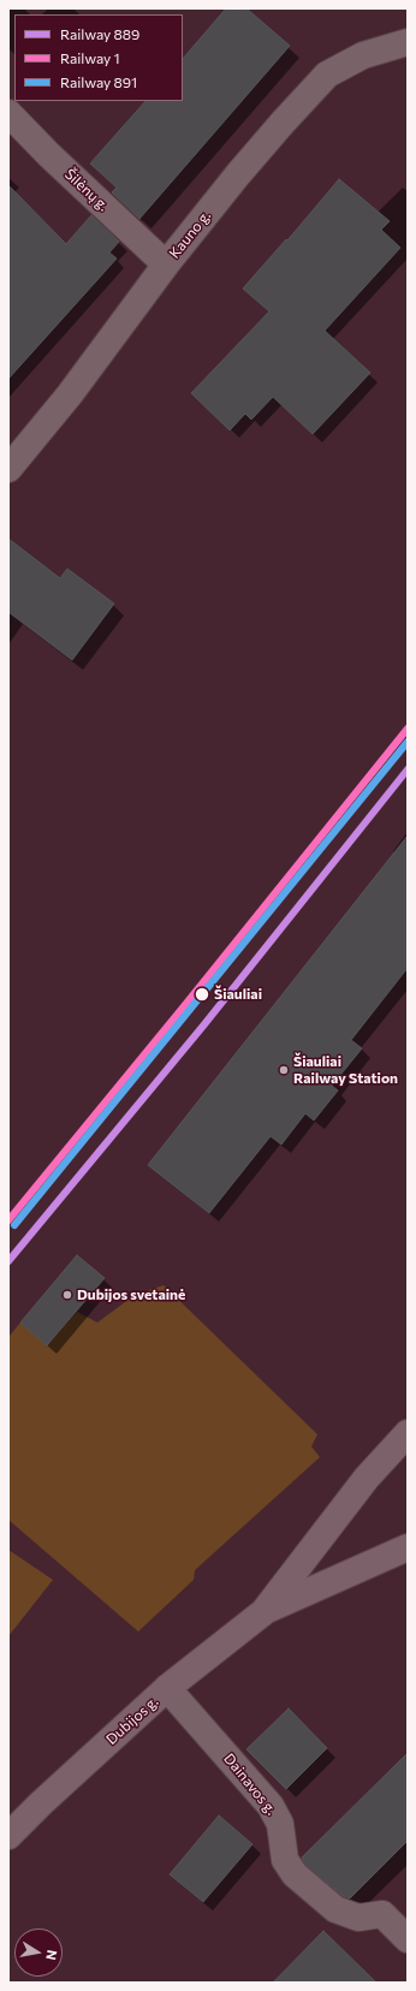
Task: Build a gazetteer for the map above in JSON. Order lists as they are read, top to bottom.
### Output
{
  "streets": {
    "main road": ["Dubijos g."],
    "street": ["Šilėnų g.", "Kauno g.", "Dainavos g."]
  },
  "crossings": [
    ["Šilėnų g.", "Kauno g."],
    ["Dubijos g.", "Dainavos g."]
  ],
  "places": ["Šiauliai", "Šiauliai Railway Station", "Dubijos svetainė"],
  "lines": ["rail line 1", "rail line 891", "rail line 889"],
  "legend": ["Railway 889", "Railway 1", "Railway 891"],
  "north": "right"
}
